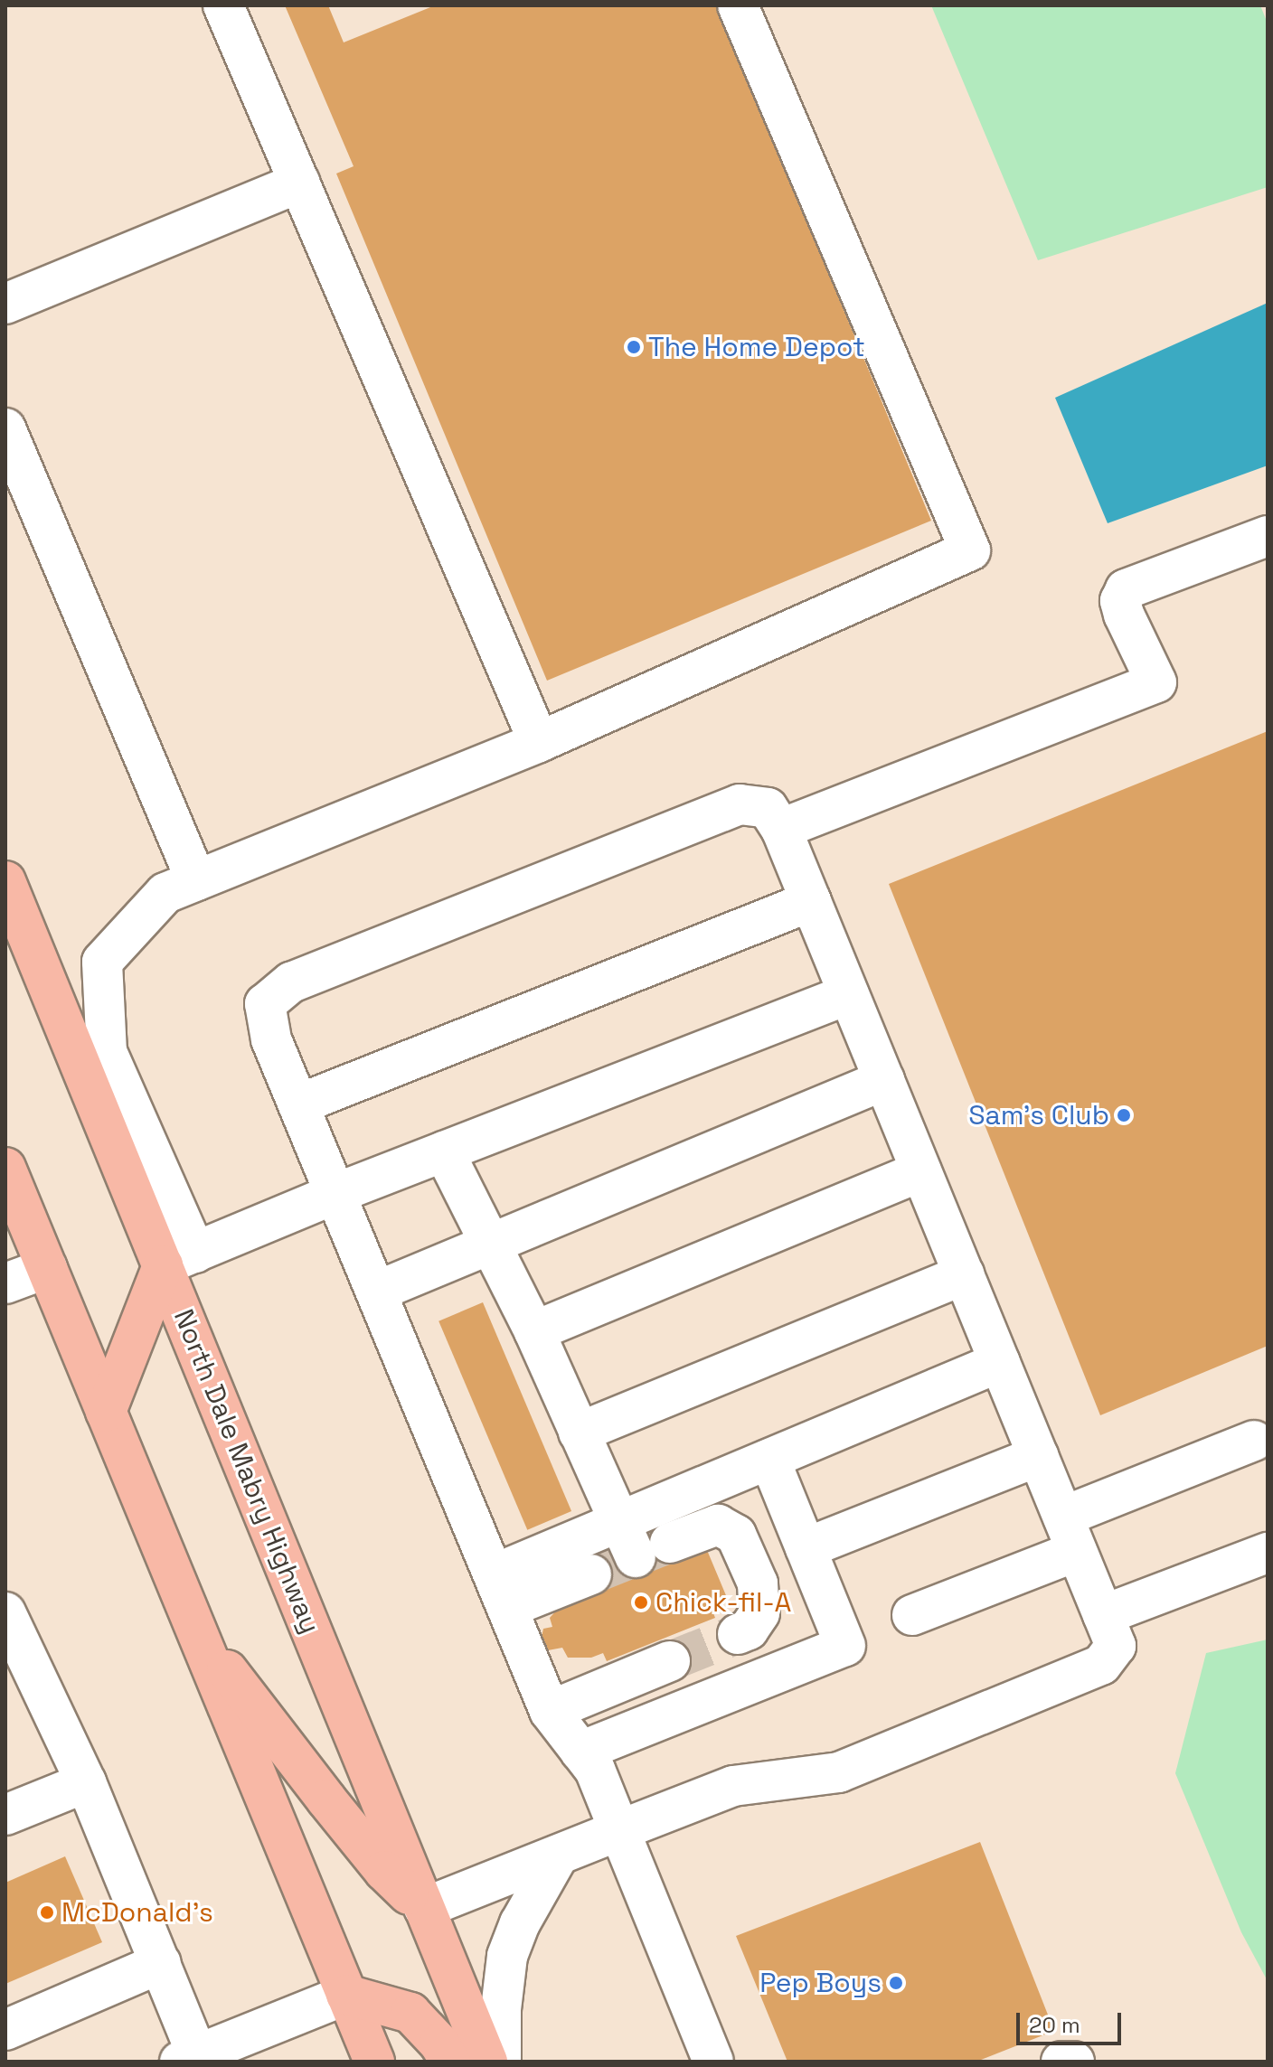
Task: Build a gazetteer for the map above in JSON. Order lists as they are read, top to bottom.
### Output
{
  "streets": {
    "main road": ["North Dale Mabry Highway"]
  },
  "places": [
    "The Home Depot",
    "Sam's Club",
    "Chick-fil-A",
    "McDonald's",
    "Pep Boys"
  ],
  "scale_bar": "20 m"
}
